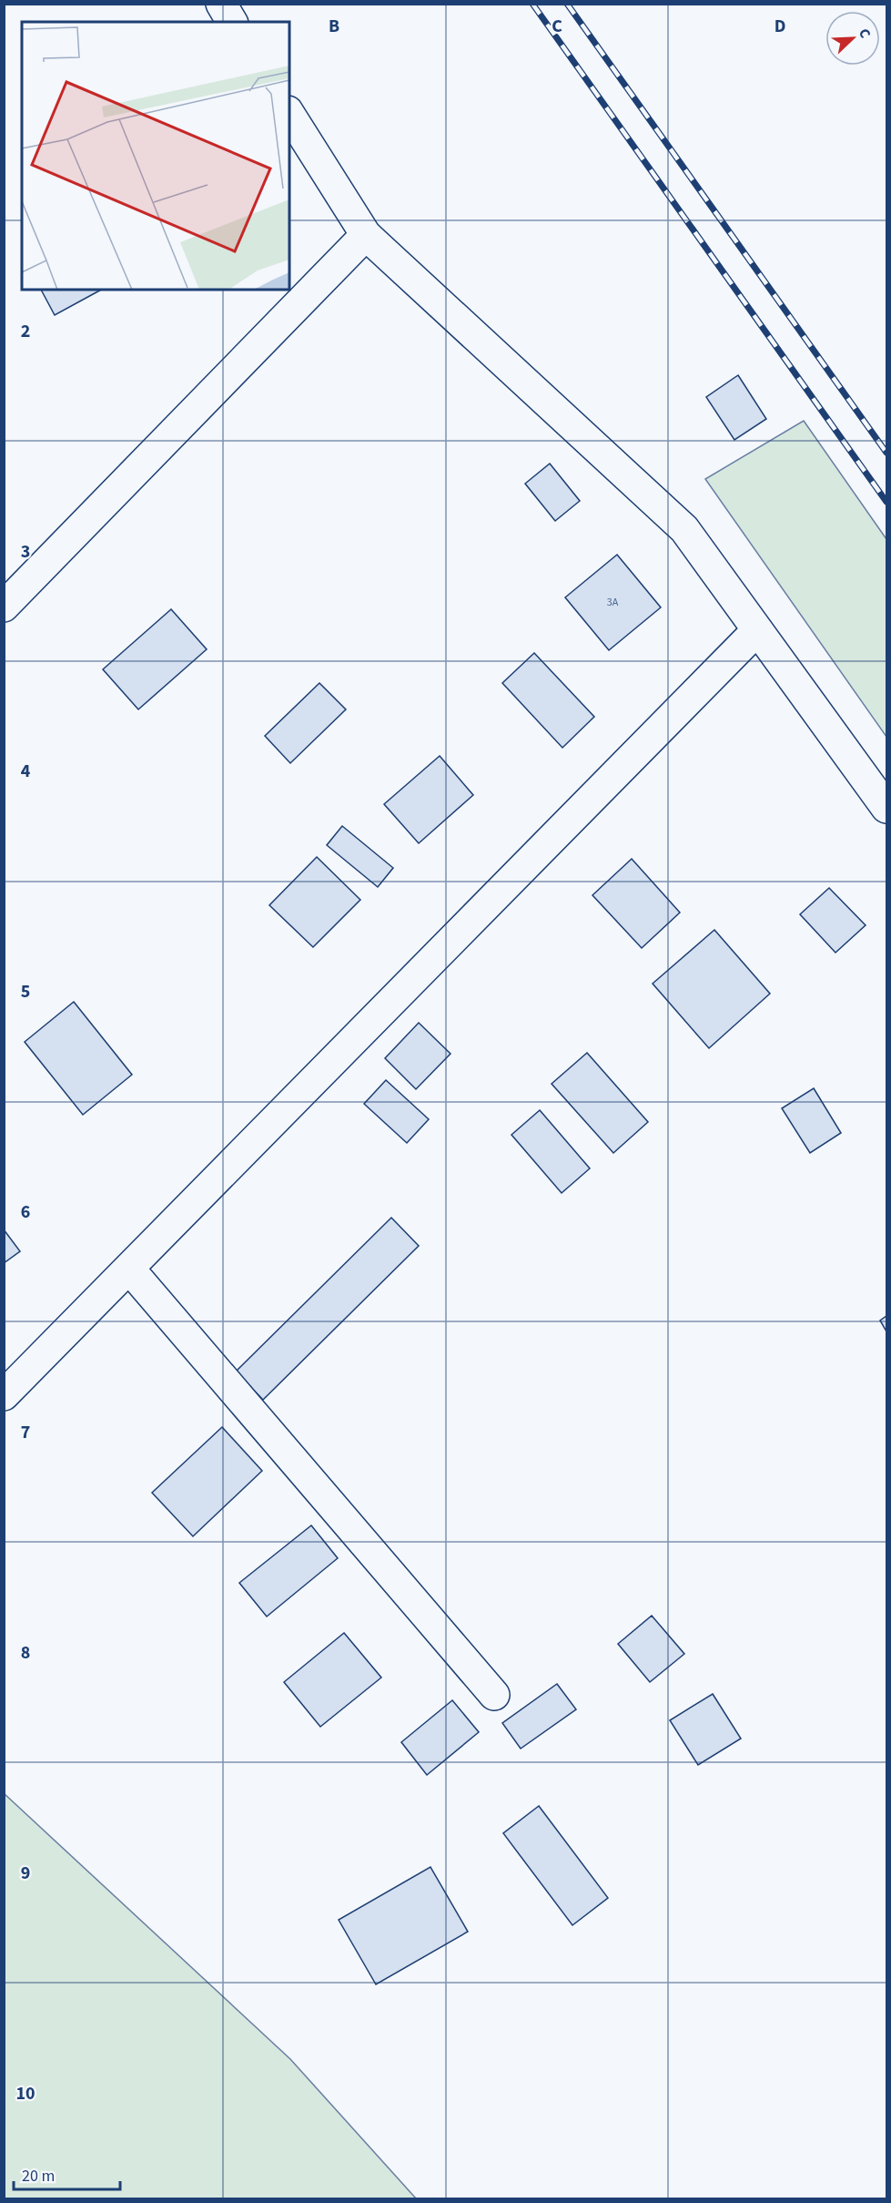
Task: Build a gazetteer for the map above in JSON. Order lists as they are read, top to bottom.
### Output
{
  "house_numbers": ["3А"],
  "scale_bar": "20 m",
  "north": "top right",
  "grid": {
    "columns": ["B", "C", "D"],
    "rows": [
      "2",
      "3",
      "4",
      "5",
      "6",
      "7",
      "8",
      "9",
      "10"
    ]
  }
}
